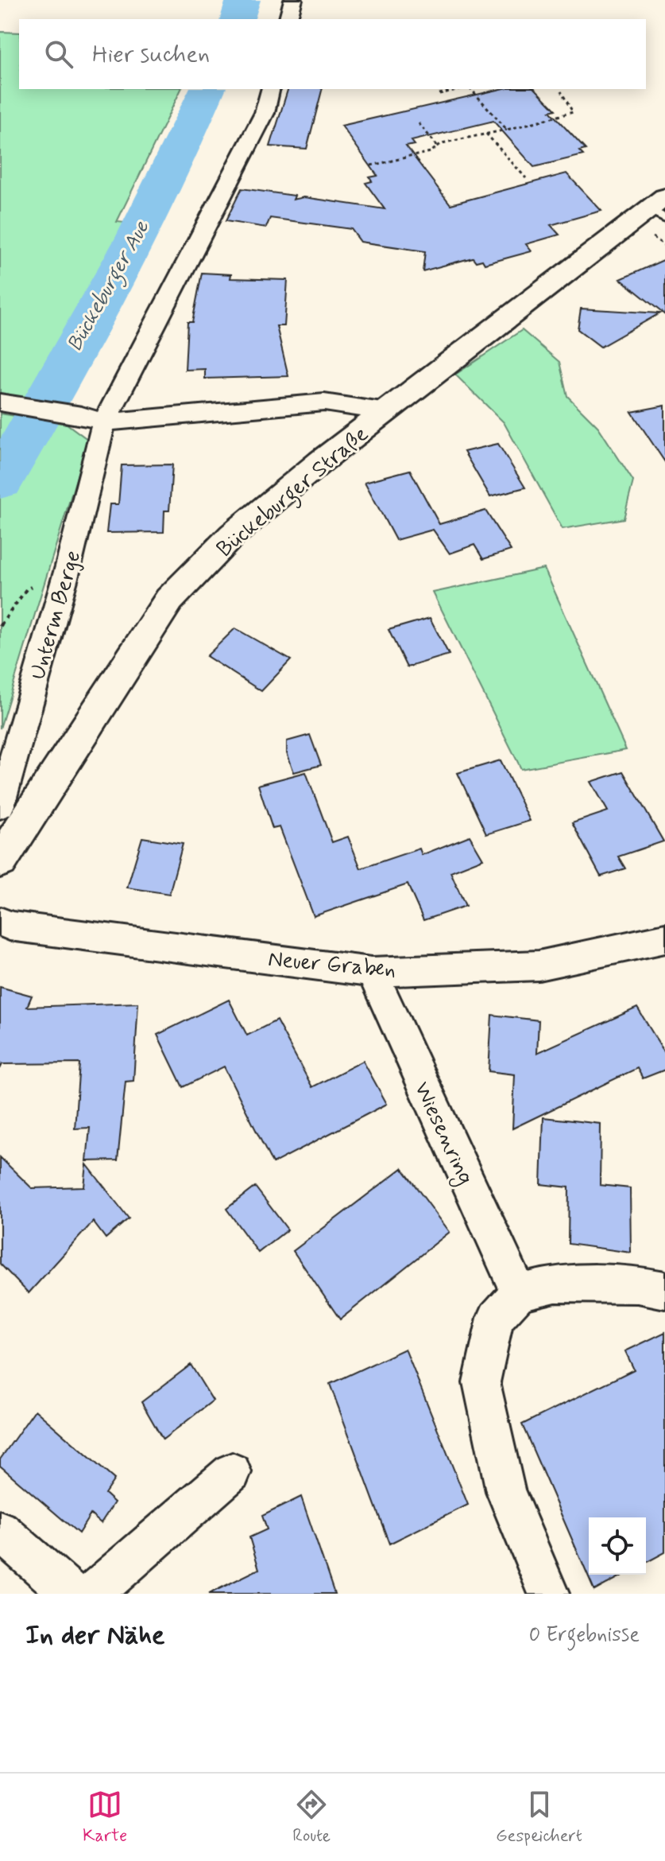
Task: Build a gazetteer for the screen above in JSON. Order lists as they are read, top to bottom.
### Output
{
  "streets": {
    "street": [
      "Bückeburger Straße",
      "Unterm Berge",
      "Neuer Graben",
      "Wiesenring"
    ]
  },
  "crossings": [
    ["Neuer Graben", "Wiesenring"]
  ],
  "water": ["Bückeburger Aue"],
  "page": {
    "search": "Hier suchen",
    "heading": ["In der Nähe", "0 Ergebnisse"],
    "nav": ["Karte", "Route", "Gespeichert"]
  }
}
